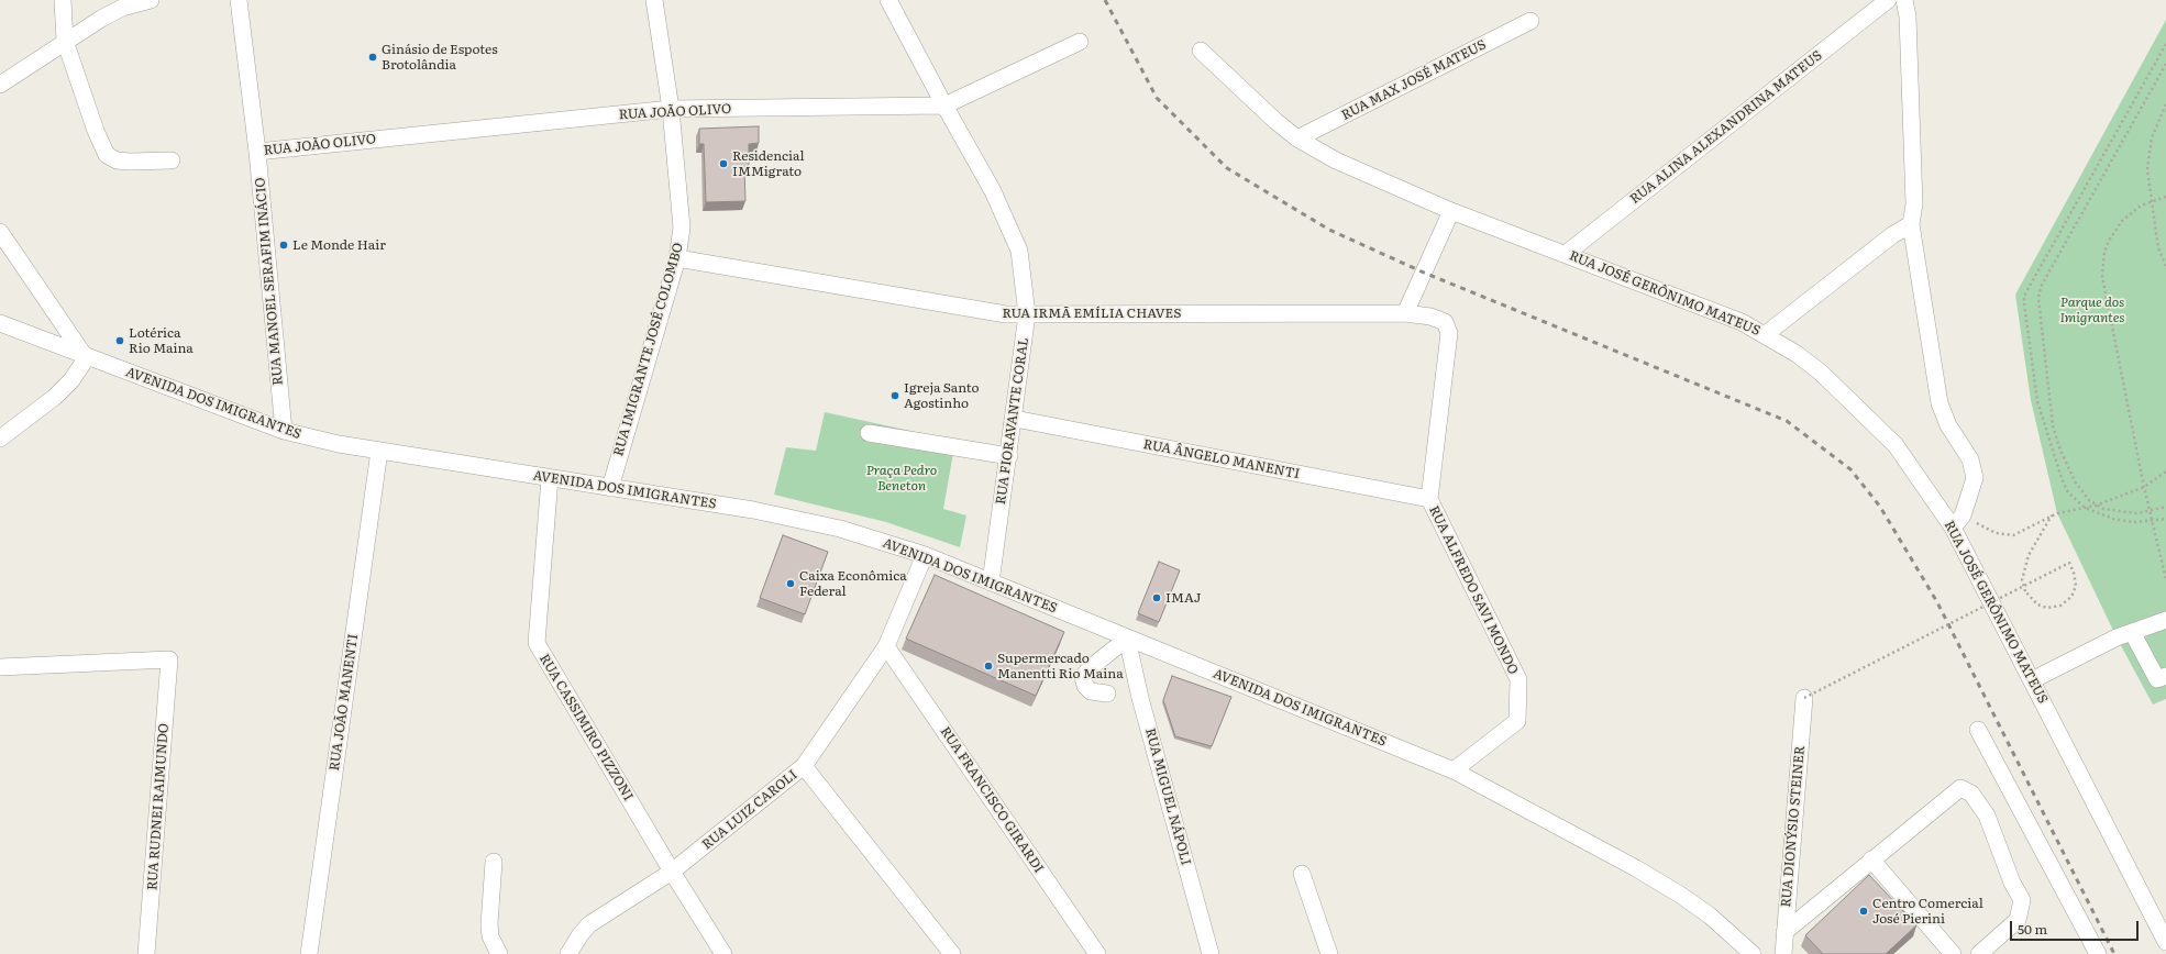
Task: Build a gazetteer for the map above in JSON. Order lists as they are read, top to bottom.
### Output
{
  "streets": {
    "street": [
      "RUA MAX JOSÉ MATEUS",
      "RUA JOÃO OLIVO",
      "RUA ALINA ALEXANDRINA MATEUS",
      "RUA MANOEL SERAFIM INÁCIO",
      "RUA JOSÉ GERÔNIMO MATEUS",
      "RUA IRMÃ EMÍLIA CHAVES",
      "RUA IMIGRANTE JOSÉ COLOMBO",
      "AVENIDA DOS IMIGRANTES",
      "RUA FIORAVANTE CORAL",
      "RUA ÂNGELO MANENTI",
      "RUA ALFREDO SAVI MONDO",
      "RUA JOÃO MANENTI",
      "RUA CASSIMIRO PIZZONI",
      "RUA MIGUEL NÁPOLI",
      "RUA FRANCISCO GIRARDI",
      "RUA RUDNEI RAIMUNDO",
      "RUA LUIZ CAROLI",
      "RUA DIONÝSIO STEINER"
    ]
  },
  "crossings": [
    ["RUA MAX JOSÉ MATEUS", "RUA JOSÉ GERÔNIMO MATEUS"],
    ["RUA JOÃO OLIVO", "RUA MANOEL SERAFIM INÁCIO"],
    ["RUA JOÃO OLIVO", "RUA IMIGRANTE JOSÉ COLOMBO"],
    ["RUA JOÃO OLIVO", "RUA FIORAVANTE CORAL"],
    ["RUA ALINA ALEXANDRINA MATEUS", "RUA JOSÉ GERÔNIMO MATEUS"],
    ["RUA MANOEL SERAFIM INÁCIO", "AVENIDA DOS IMIGRANTES"],
    ["RUA IRMÃ EMÍLIA CHAVES", "RUA IMIGRANTE JOSÉ COLOMBO"],
    ["RUA IRMÃ EMÍLIA CHAVES", "RUA FIORAVANTE CORAL"],
    ["RUA IRMÃ EMÍLIA CHAVES", "RUA ALFREDO SAVI MONDO"],
    ["RUA IMIGRANTE JOSÉ COLOMBO", "AVENIDA DOS IMIGRANTES"],
    ["AVENIDA DOS IMIGRANTES", "RUA FIORAVANTE CORAL"],
    ["AVENIDA DOS IMIGRANTES", "RUA ALFREDO SAVI MONDO"],
    ["AVENIDA DOS IMIGRANTES", "RUA JOÃO MANENTI"],
    ["AVENIDA DOS IMIGRANTES", "RUA CASSIMIRO PIZZONI"],
    ["AVENIDA DOS IMIGRANTES", "RUA MIGUEL NÁPOLI"],
    ["AVENIDA DOS IMIGRANTES", "RUA LUIZ CAROLI"],
    ["RUA FIORAVANTE CORAL", "RUA ÂNGELO MANENTI"],
    ["RUA ÂNGELO MANENTI", "RUA ALFREDO SAVI MONDO"],
    ["RUA CASSIMIRO PIZZONI", "RUA LUIZ CAROLI"],
    ["RUA FRANCISCO GIRARDI", "RUA LUIZ CAROLI"]
  ],
  "parks": ["Parque dos Imigrantes", "Praça Pedro Beneton"],
  "places": [
    "Ginásio de Espotes Brotolândia",
    "Residencial IMMigrato",
    "Le Monde Hair",
    "Lotérica Rio Maina",
    "Igreja Santo Agostinho",
    "Caixa Econômica Federal",
    "IMAJ",
    "Supermercado Manentti Rio Maina",
    "Centro Comercial José Pierini"
  ],
  "scale_bar": "50 m"
}
